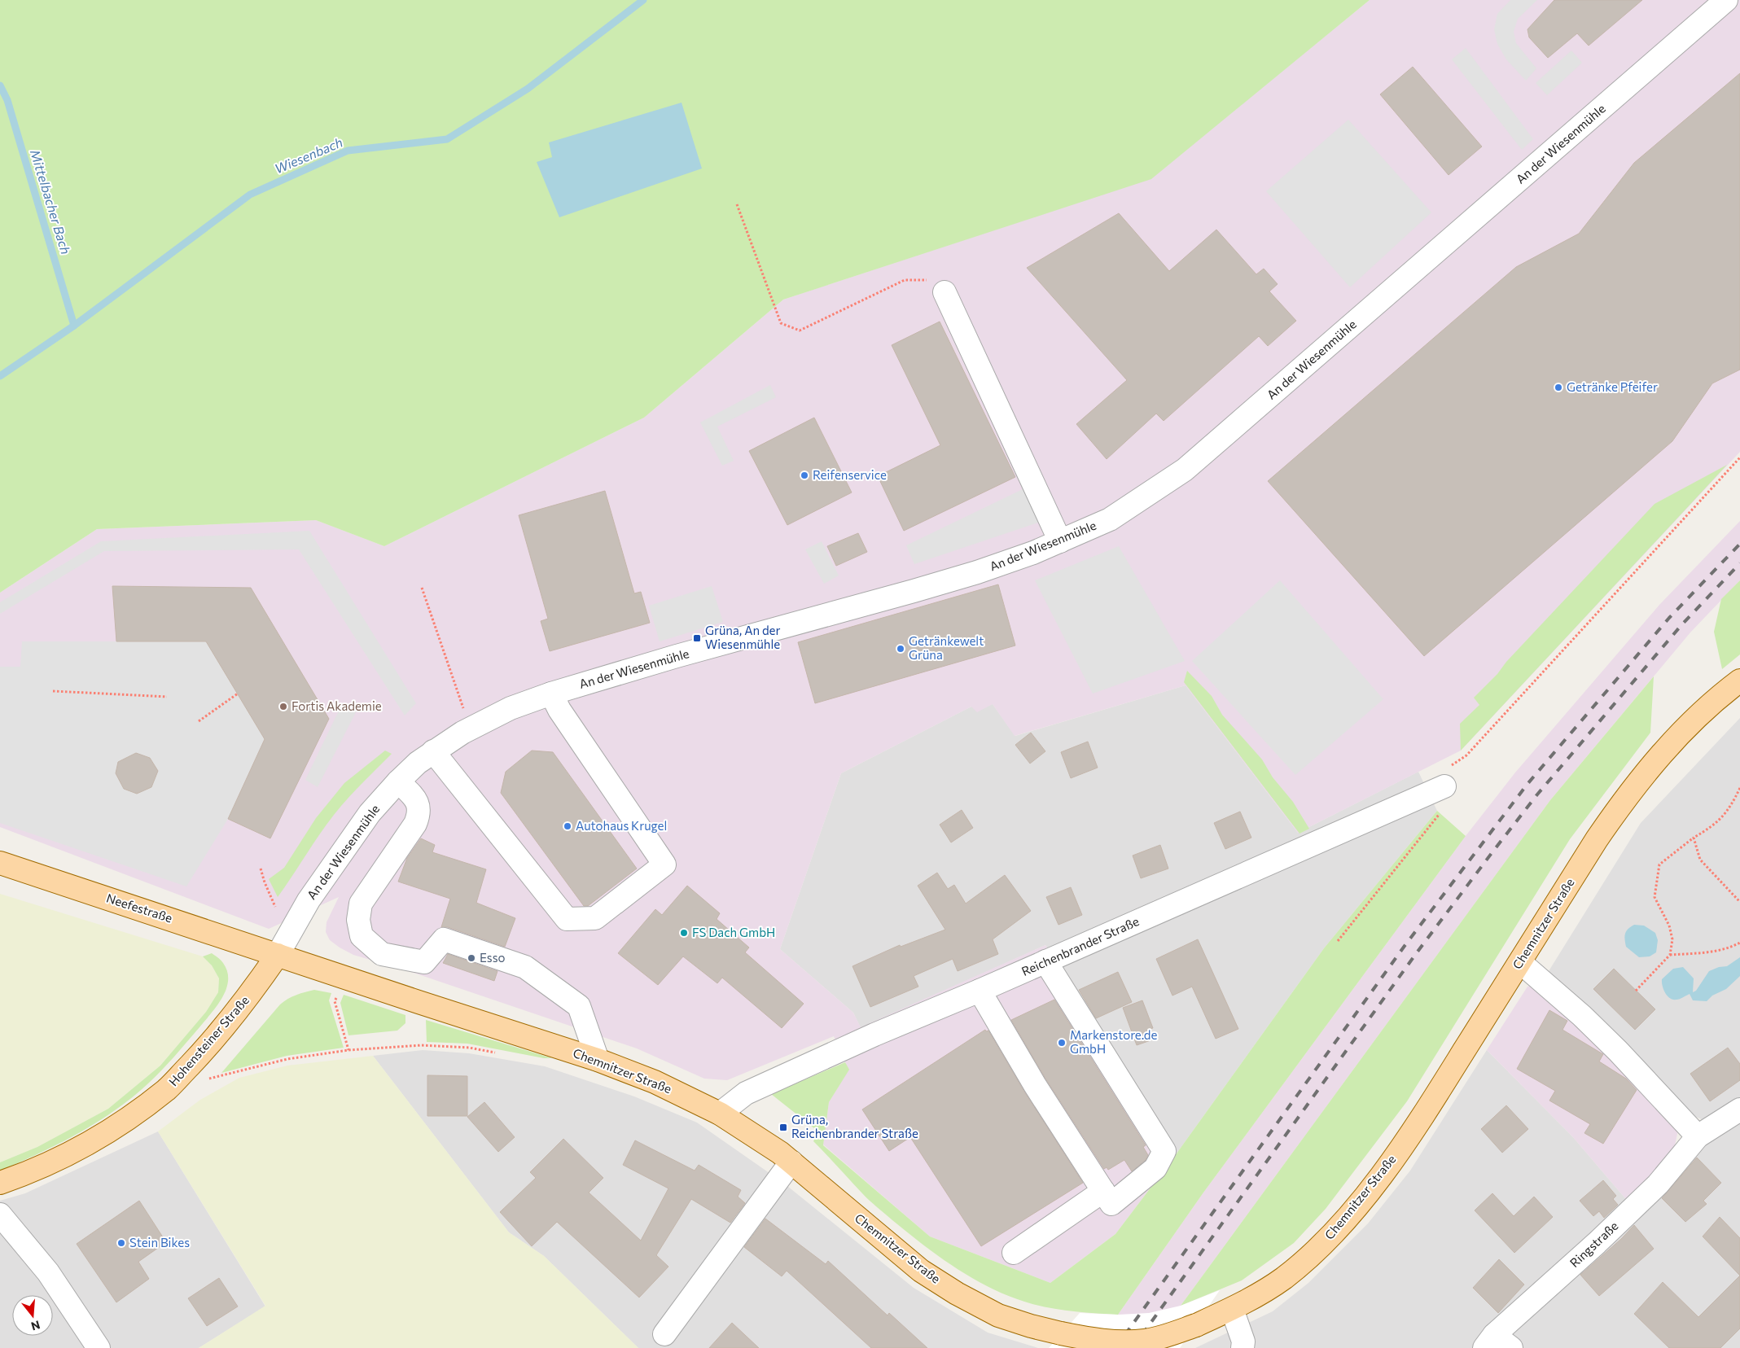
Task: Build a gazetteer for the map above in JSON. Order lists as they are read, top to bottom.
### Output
{
  "streets": {
    "main road": ["Neefestraße", "Chemnitzer Straße", "Hohensteiner Straße"],
    "street": ["An der Wiesenmühle", "Reichenbrander Straße", "Ringstraße"]
  },
  "crossings": [
    ["An der Wiesenmühle", "Neefestraße"],
    ["An der Wiesenmühle", "Chemnitzer Straße"],
    ["An der Wiesenmühle", "Hohensteiner Straße"],
    ["Neefestraße", "Chemnitzer Straße"],
    ["Neefestraße", "Hohensteiner Straße"],
    ["Chemnitzer Straße", "Reichenbrander Straße"],
    ["Chemnitzer Straße", "Hohensteiner Straße"]
  ],
  "water": ["Wiesenbach", "Mittelbacher Bach"],
  "places": {
    "other": [
      "Getränke Pfeifer",
      "Reifenservice",
      "Getränkewelt Grüna",
      "Fortis Akademie",
      "Autohaus Krugel",
      "FS Dach GmbH",
      "Esso",
      "Markenstore.de GmbH",
      "Stein Bikes"
    ],
    "transit": ["Grüna, An der Wiesenmühle", "Grüna, Reichenbrander Straße"]
  },
  "north": "bottom"
}
